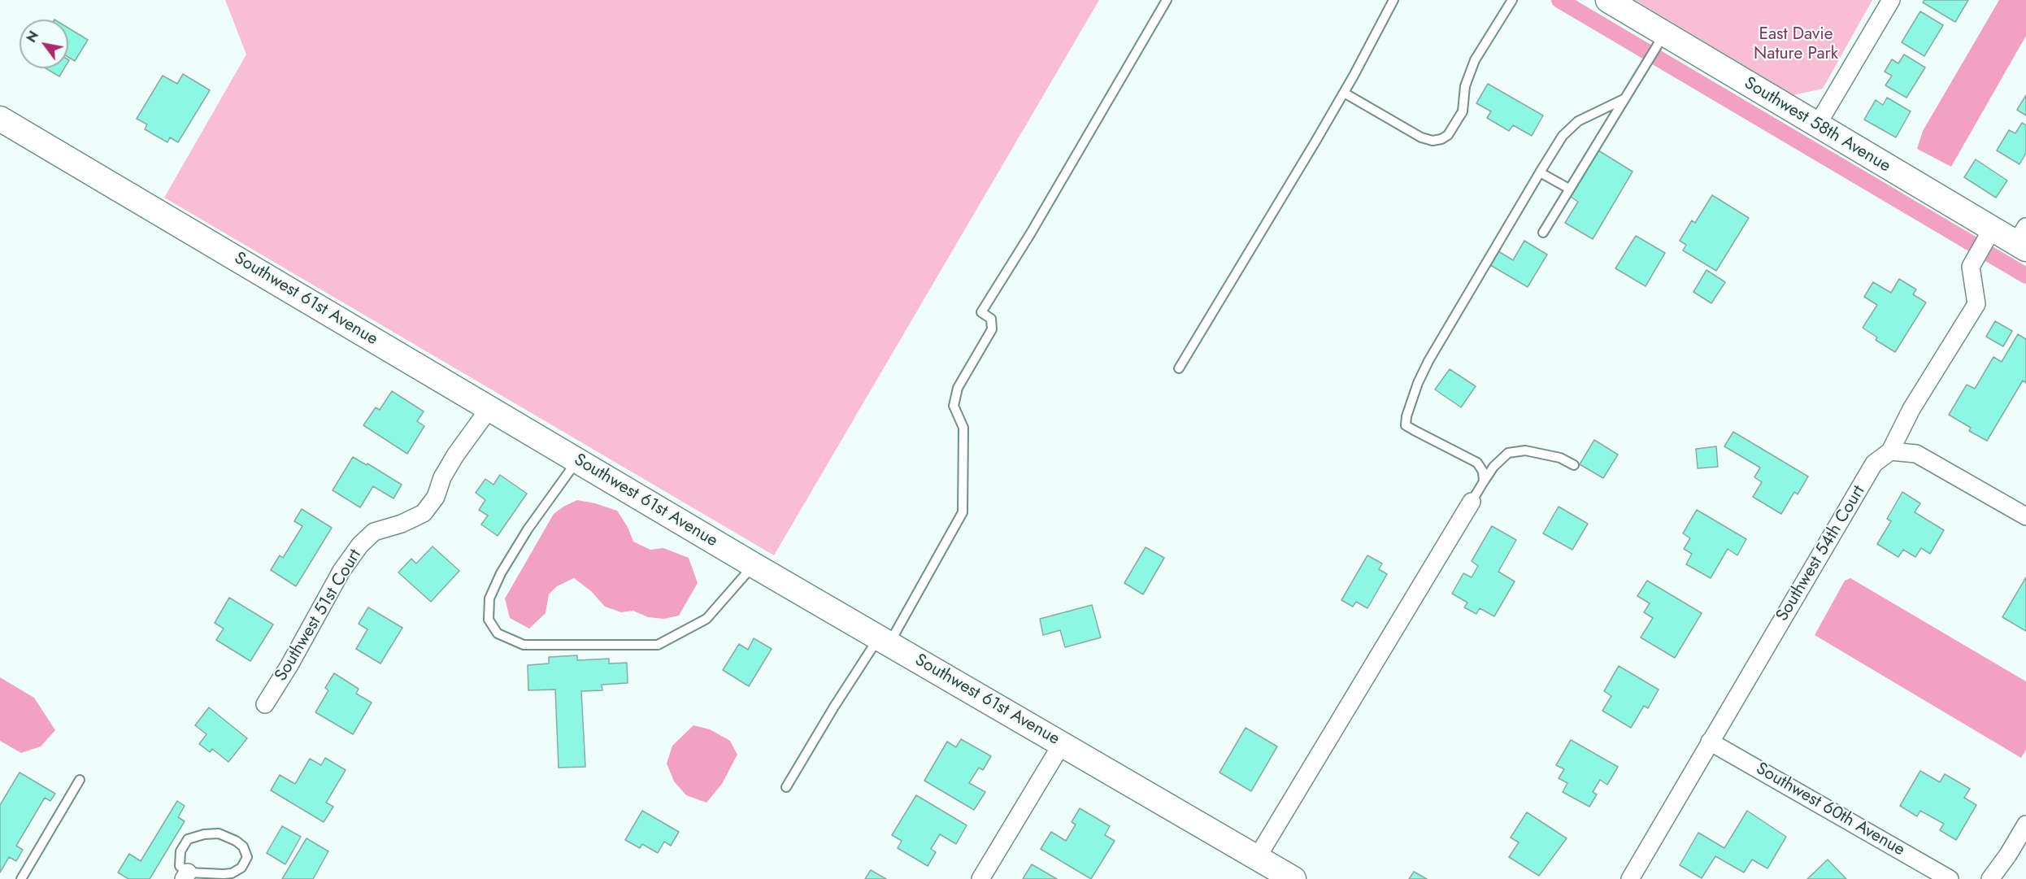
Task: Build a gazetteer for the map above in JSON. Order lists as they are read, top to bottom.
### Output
{
  "streets": {
    "street": [
      "Southwest 58th Avenue",
      "Southwest 61st Avenue",
      "Southwest 54th Court",
      "Southwest 51st Court",
      "Southwest 60th Avenue"
    ]
  },
  "crossings": [
    ["Southwest 58th Avenue", "Southwest 54th Court"],
    ["Southwest 61st Avenue", "Southwest 51st Court"],
    ["Southwest 54th Court", "Southwest 60th Avenue"]
  ],
  "parks": ["East Davie Nature Park"],
  "north": "top left"
}
